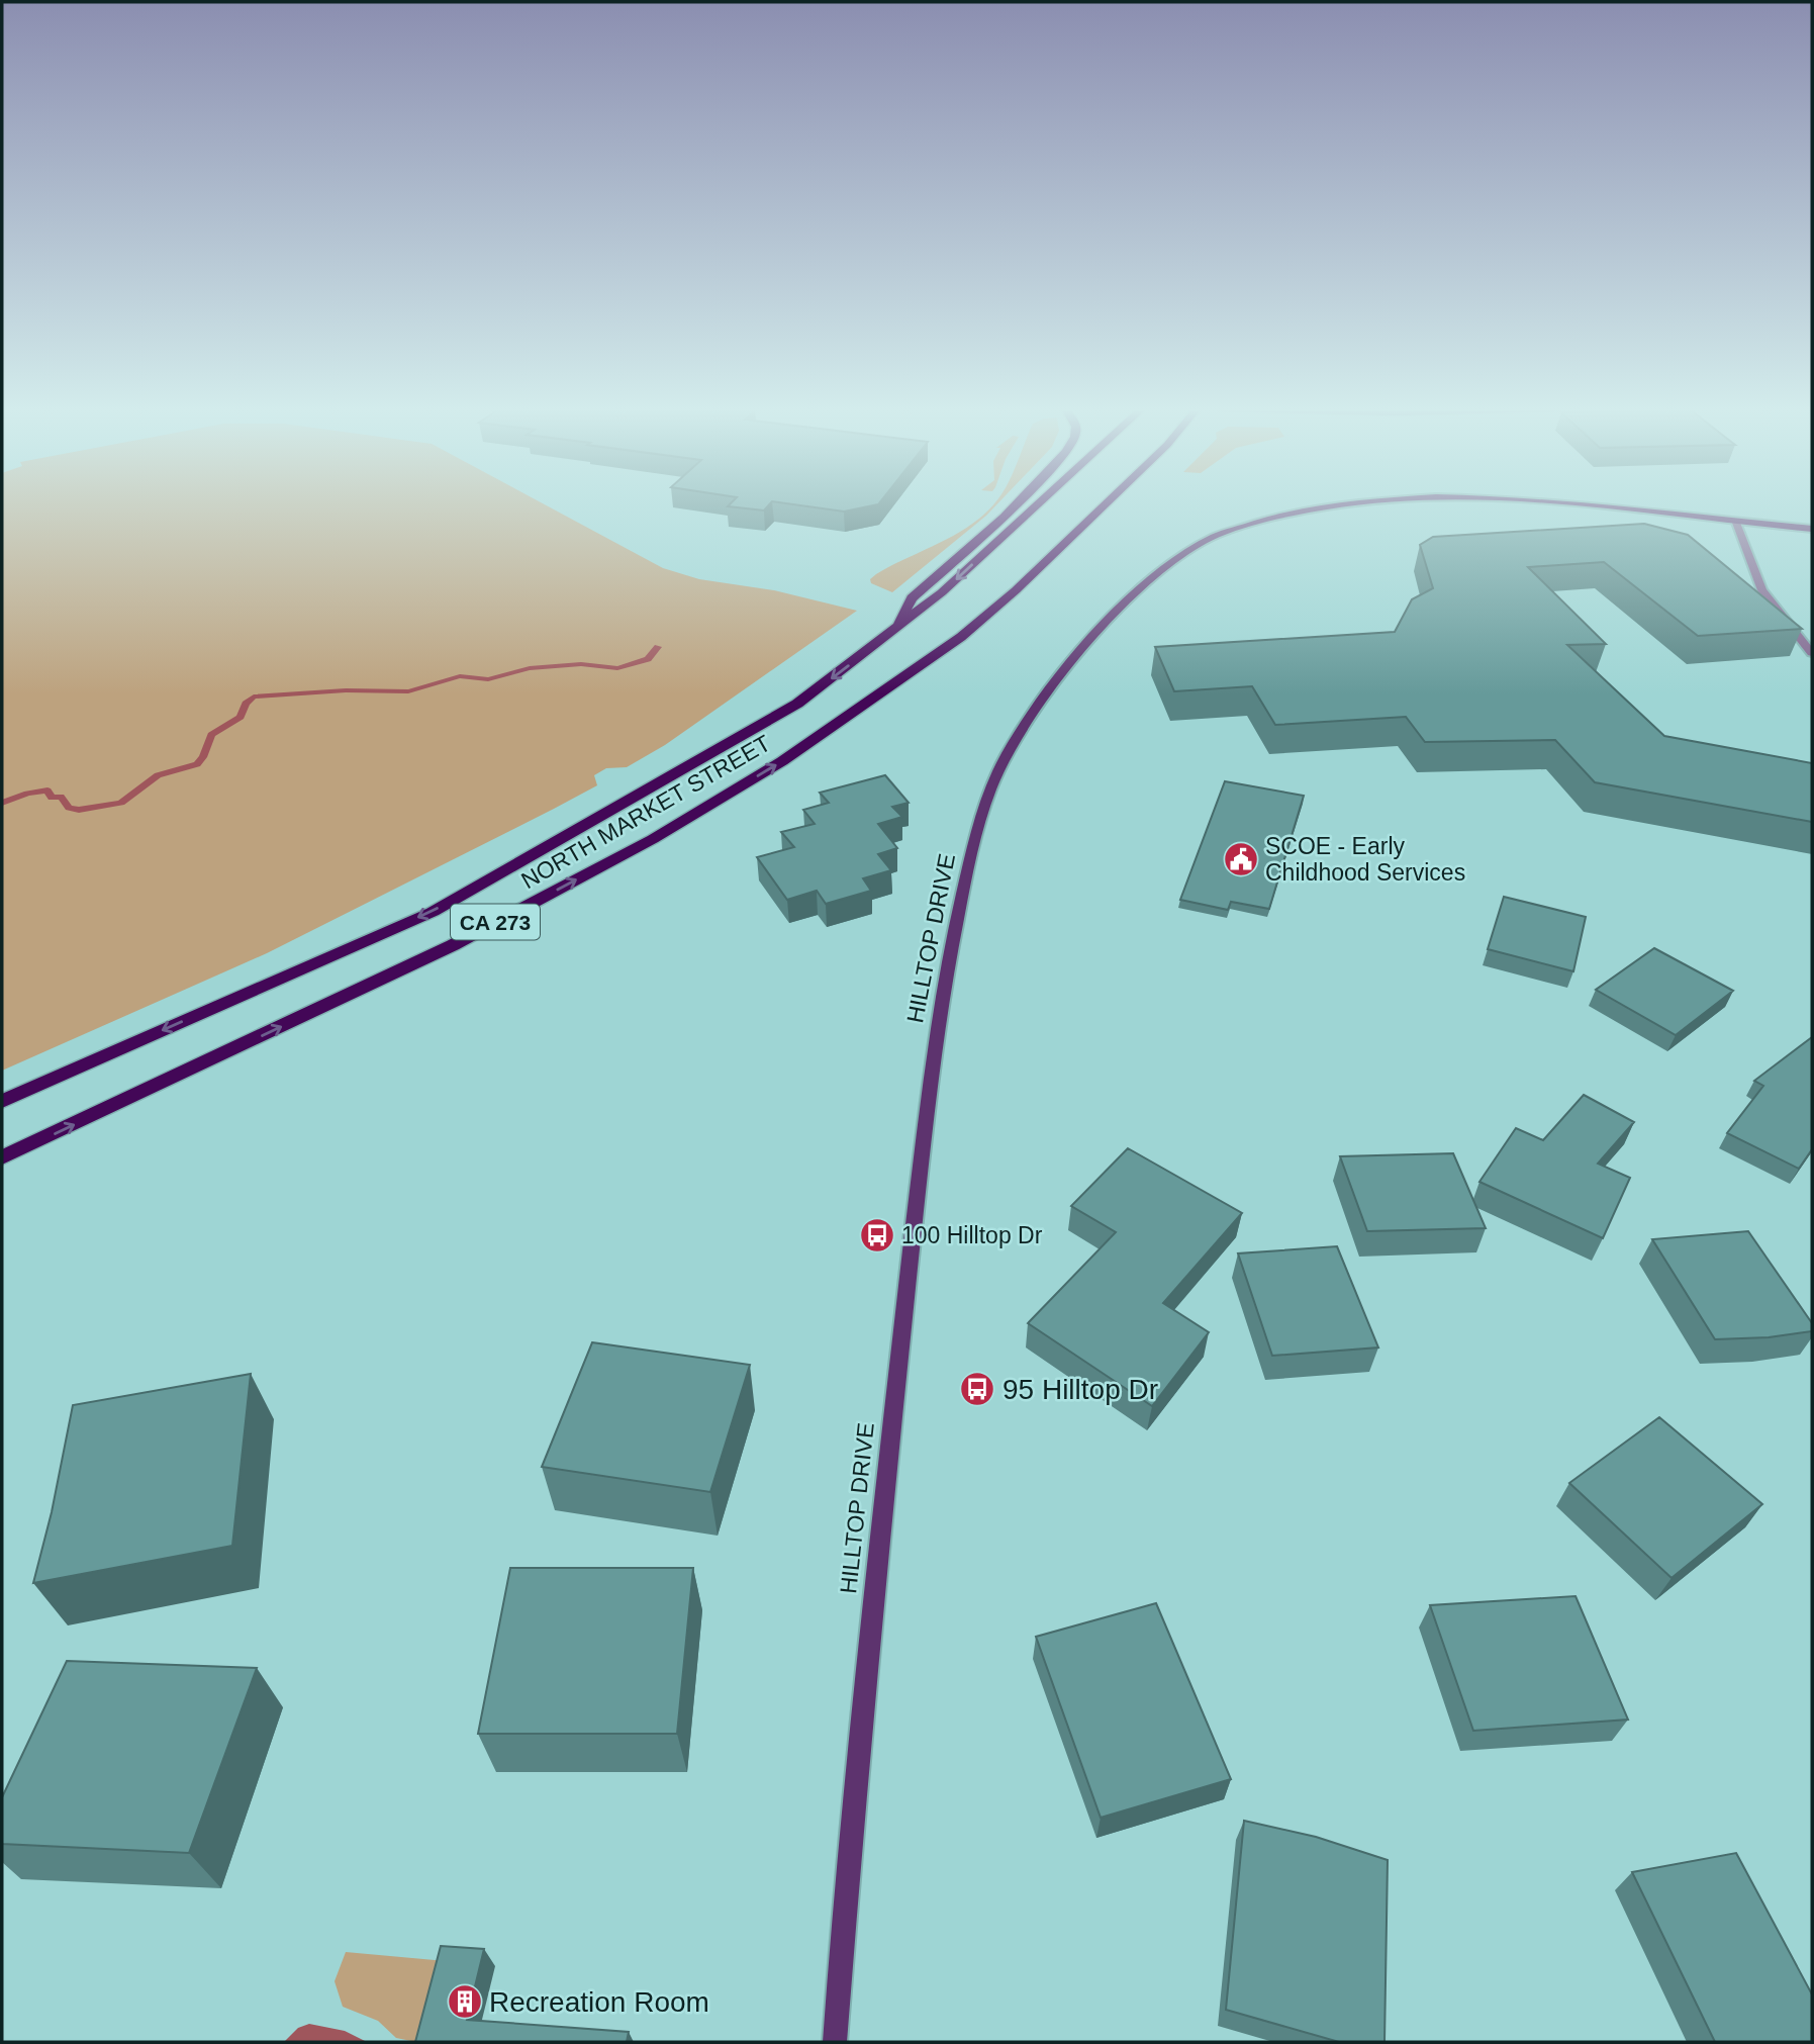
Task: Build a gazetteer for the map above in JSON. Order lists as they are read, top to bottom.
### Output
{
  "streets": {
    "main road": ["NORTH MARKET STREET", "CA 273", "HILLTOP DRIVE"]
  },
  "places": {
    "public building": ["SCOE - Early Childhood Services"],
    "bus stop": ["100 Hilltop Dr", "95 Hilltop Dr"],
    "building": ["Recreation Room"]
  }
}
